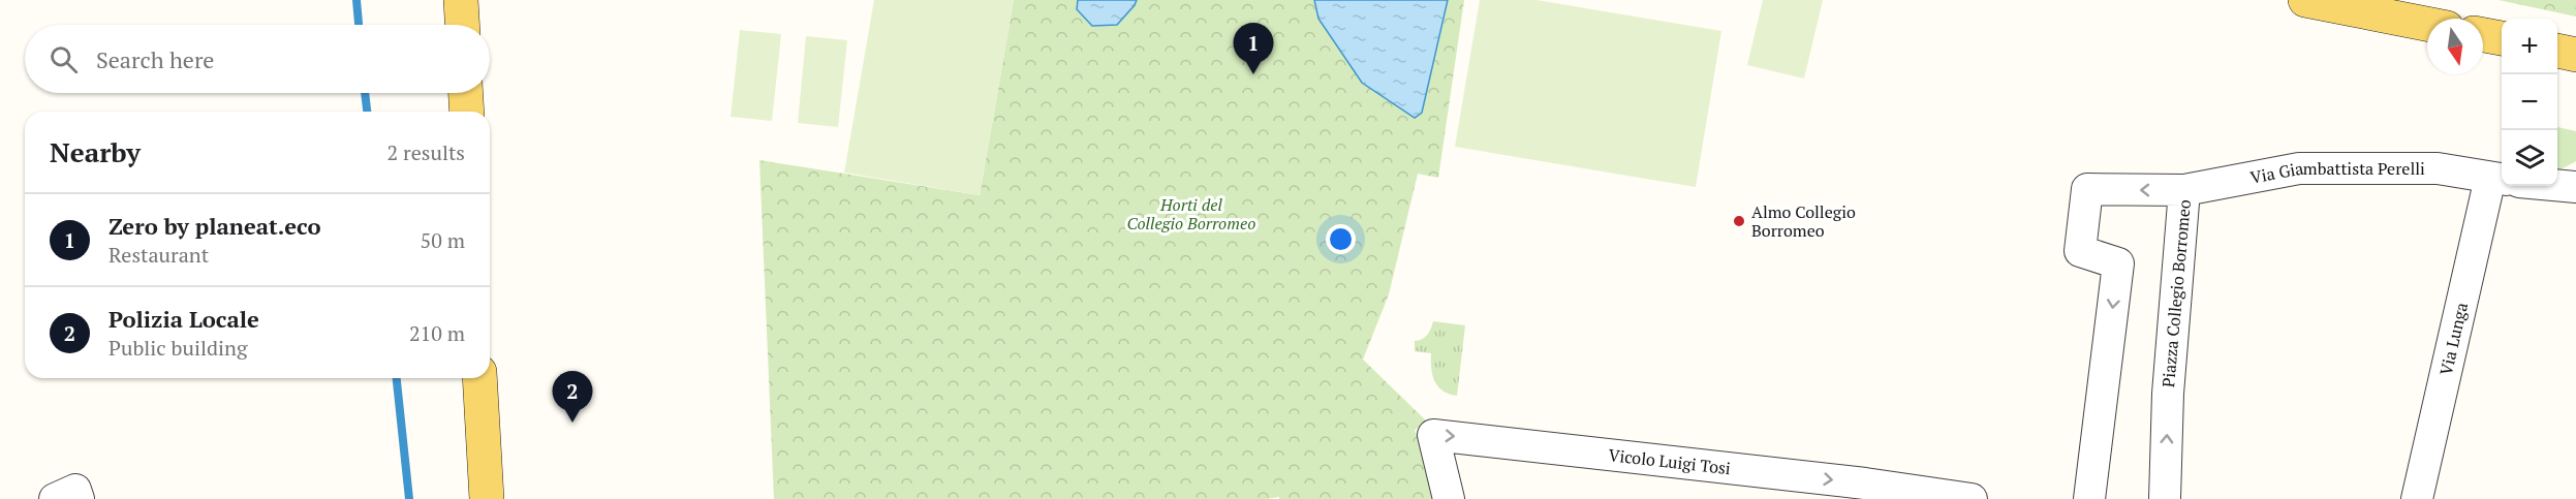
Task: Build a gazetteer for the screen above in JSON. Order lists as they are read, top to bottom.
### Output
{
  "streets": {
    "street": [
      "Via Giambattista Perelli",
      "Piazza Collegio Borromeo",
      "Via Lunga",
      "Vicolo Luigi Tosi"
    ]
  },
  "crossings": [
    ["Via Giambattista Perelli", "Piazza Collegio Borromeo"]
  ],
  "one_way": ["Vicolo Luigi Tosi"],
  "parks": ["Horti del Collegio Borromeo"],
  "places": ["Almo Collegio Borromeo"],
  "north": "bottom",
  "page": {
    "map_buttons": ["+", "−"],
    "pins": ["1", "2"],
    "search": "Search here",
    "heading": ["Nearby", "2 results"],
    "list": [
      {
        "mark": "1",
        "name": "Zero by planeat.eco",
        "note": "Restaurant",
        "value": "50 m"
      },
      {
        "mark": "2",
        "name": "Polizia Locale",
        "note": "Public building",
        "value": "210 m"
      }
    ]
  }
}
